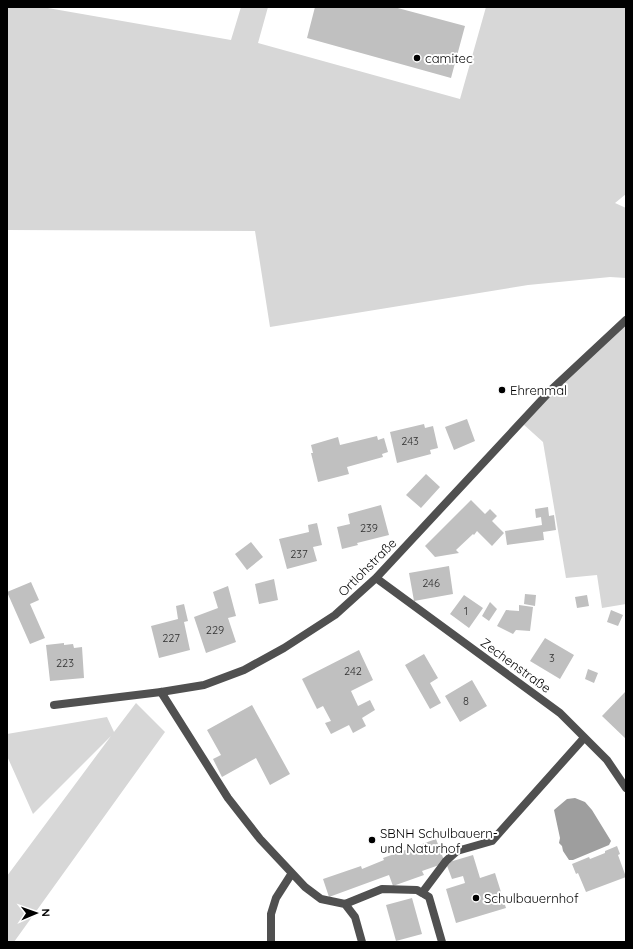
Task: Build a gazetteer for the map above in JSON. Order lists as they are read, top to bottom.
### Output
{
  "streets": {
    "street": ["Ortlohstraße", "Zechenstraße"]
  },
  "crossings": [
    ["Ortlohstraße", "Zechenstraße"]
  ],
  "places": [
    "camitec",
    "Ehrenmal",
    "SBNH Schulbauern- und Naturhof",
    "Schulbauernhof"
  ],
  "house_numbers": [
    "243",
    "239",
    "237",
    "246",
    "1",
    "229",
    "227",
    "3",
    "223",
    "242",
    "8"
  ],
  "north": "right"
}
